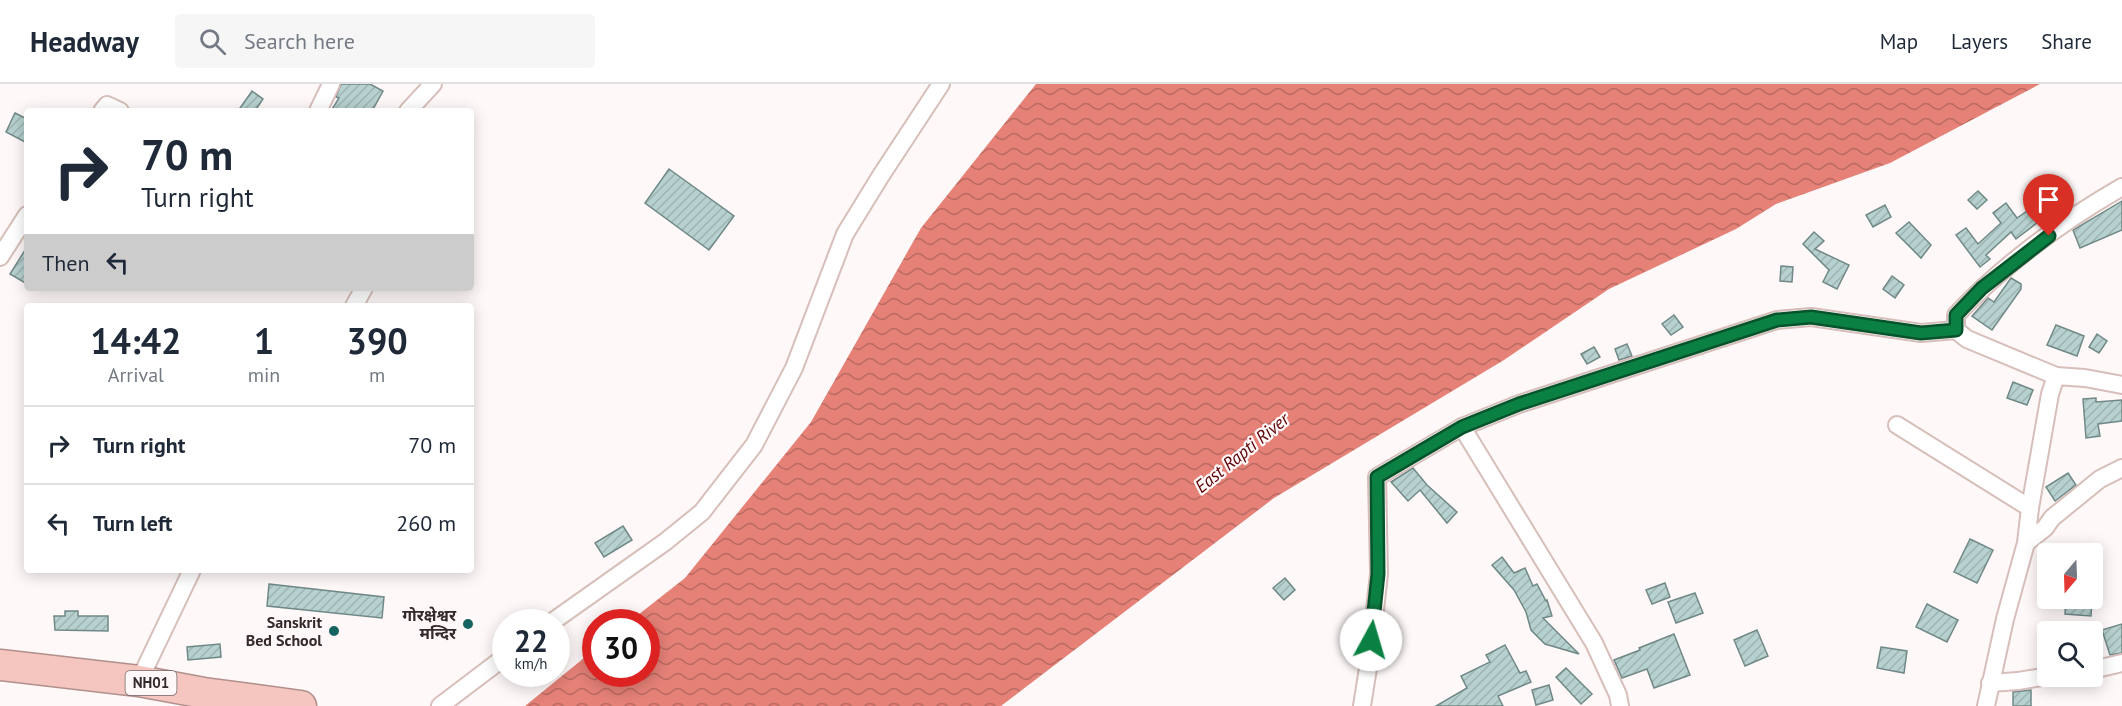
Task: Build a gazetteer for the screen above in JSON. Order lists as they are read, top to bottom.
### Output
{
  "streets": {
    "highway": ["NH01"]
  },
  "water": ["East Rapti River"],
  "places": ["गोरक्षेश्वर मन्दिर", "Sanskrit Bed School"],
  "north": "bottom",
  "page": {
    "header": "Headway",
    "search": "Search here",
    "nav": ["Map", "Layers", "Share"],
    "turn": ["70 m", "Turn right"],
    "then": "Then",
    "eta": [
      "14:42",
      "Arrival",
      "1",
      "min",
      "390",
      "m"
    ],
    "list": [
      {
        "name": "Turn right",
        "value": "70 m"
      },
      {
        "name": "Turn left",
        "value": "260 m"
      }
    ],
    "speed": "22 km/h",
    "limit": "30"
  }
}
